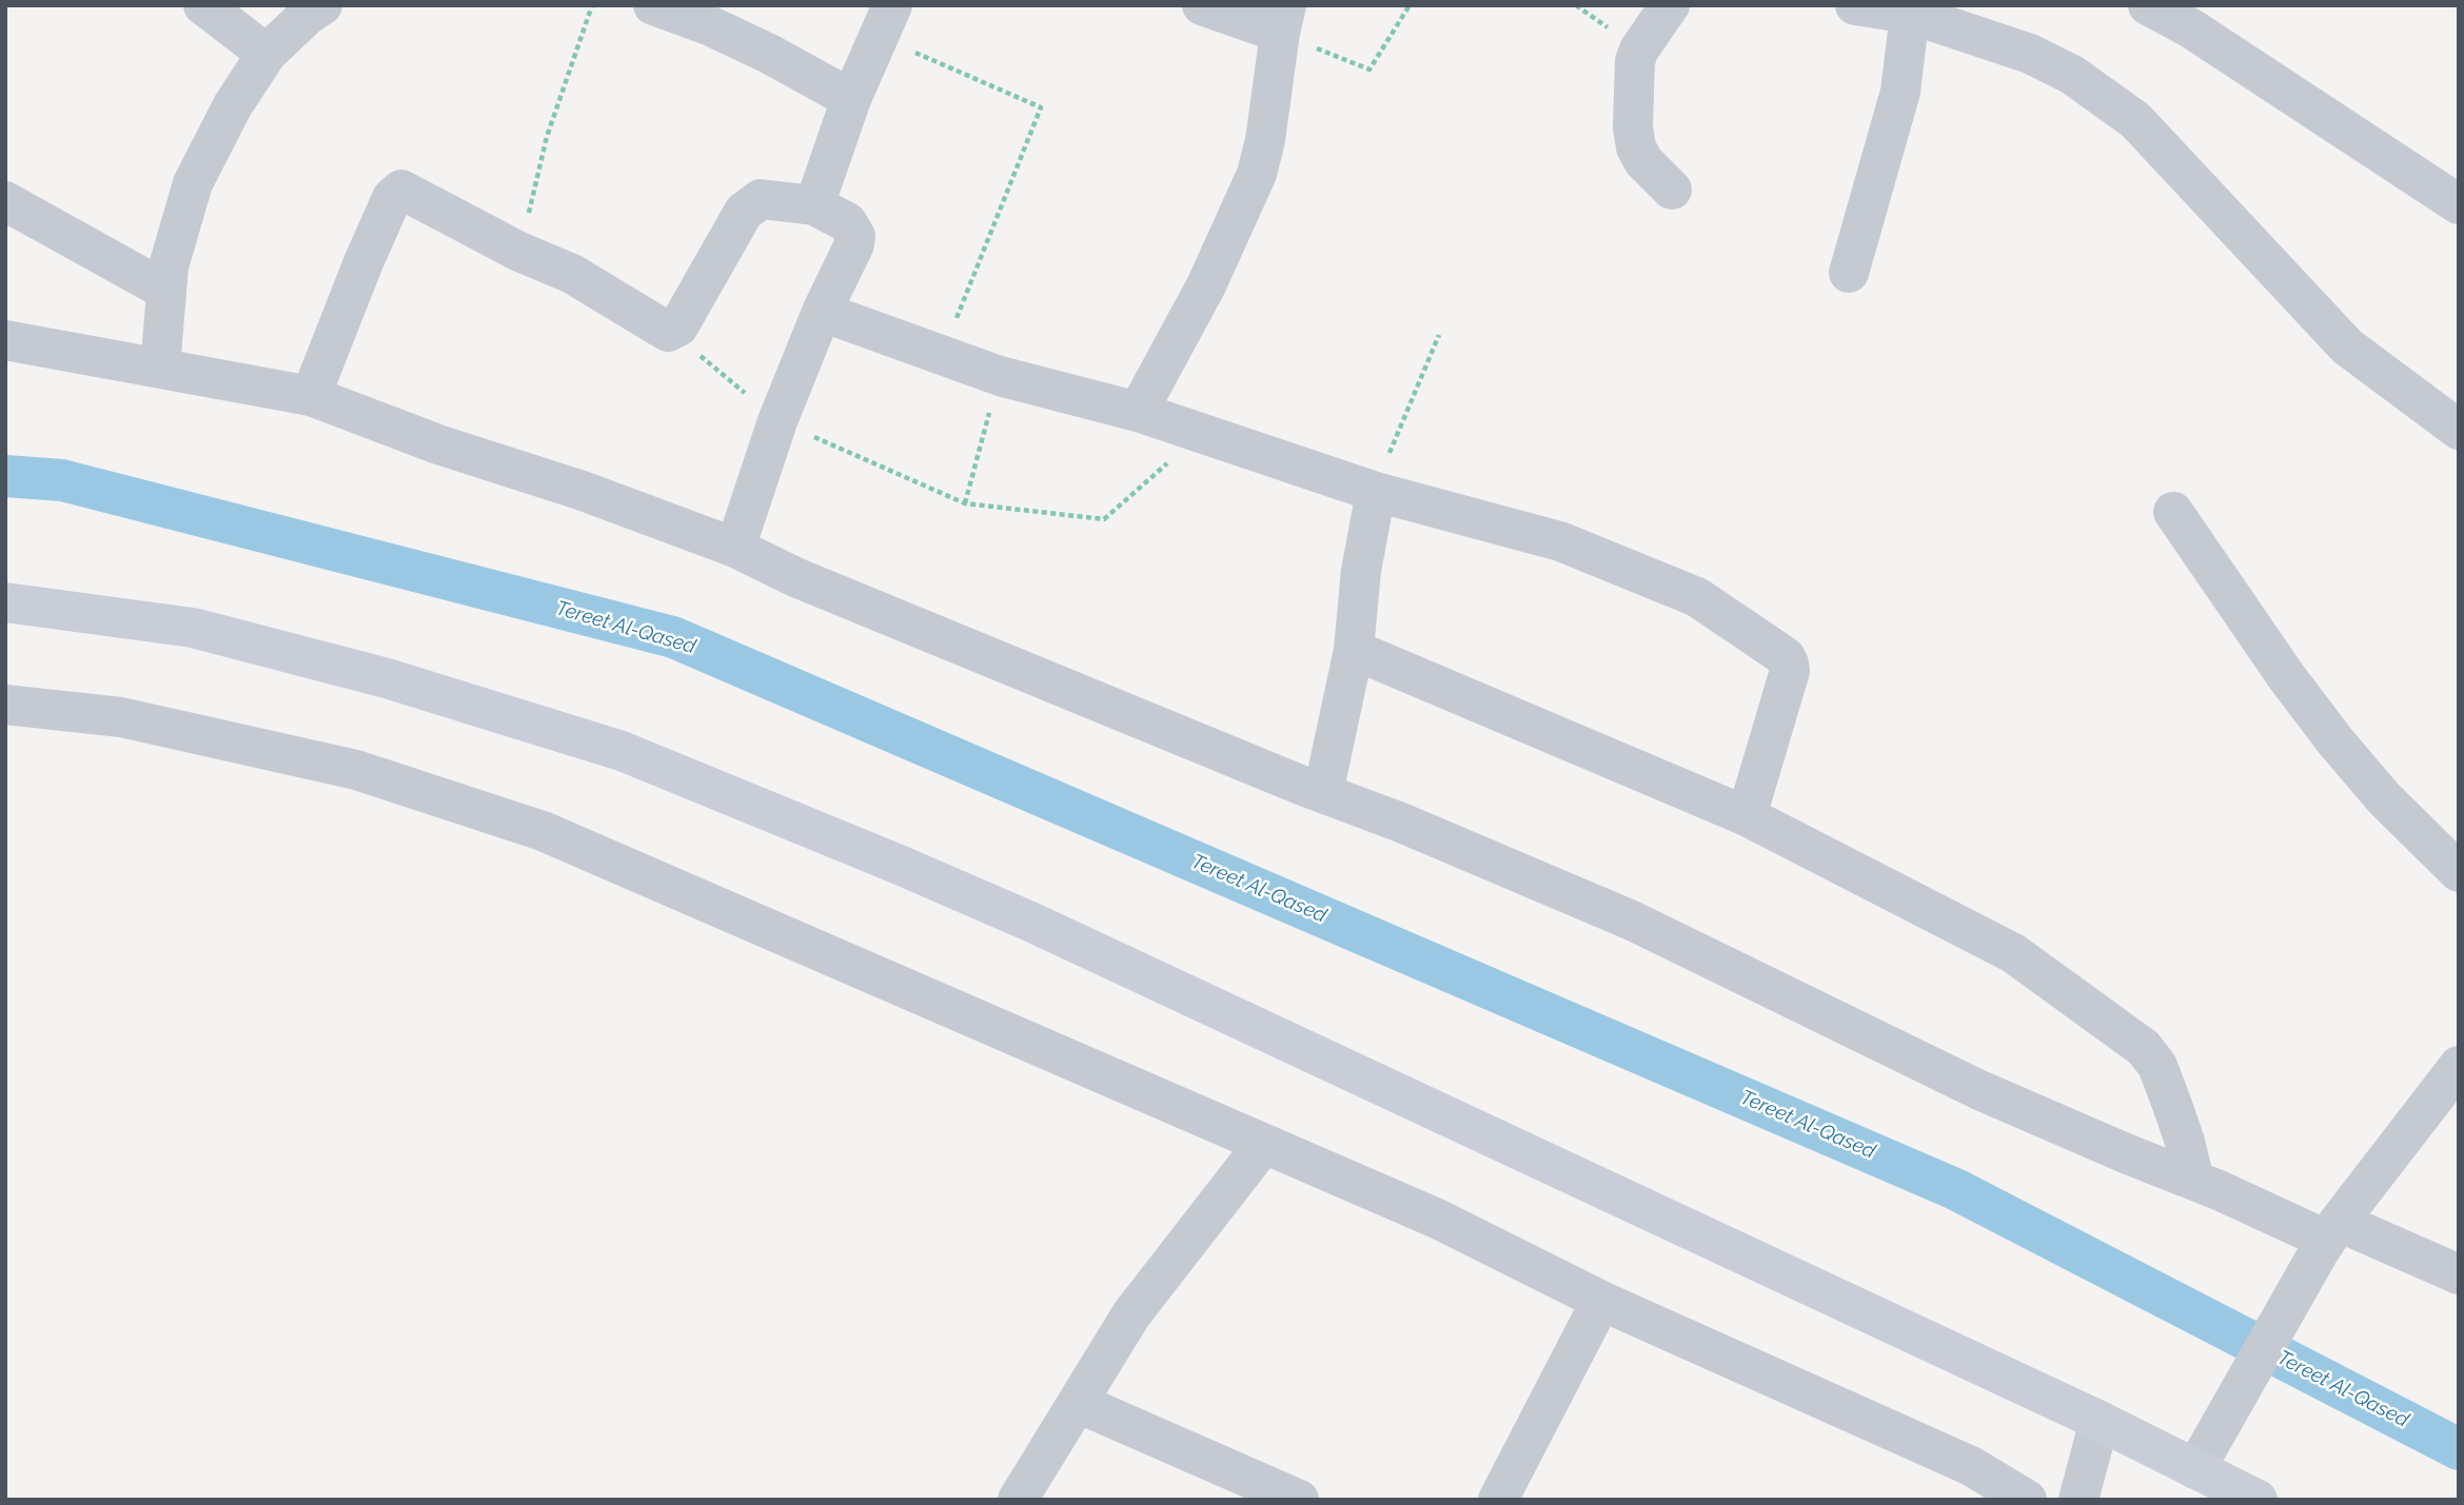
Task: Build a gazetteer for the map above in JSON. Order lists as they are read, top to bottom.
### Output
{
  "water": ["Tereet Al-Qased"]
}
